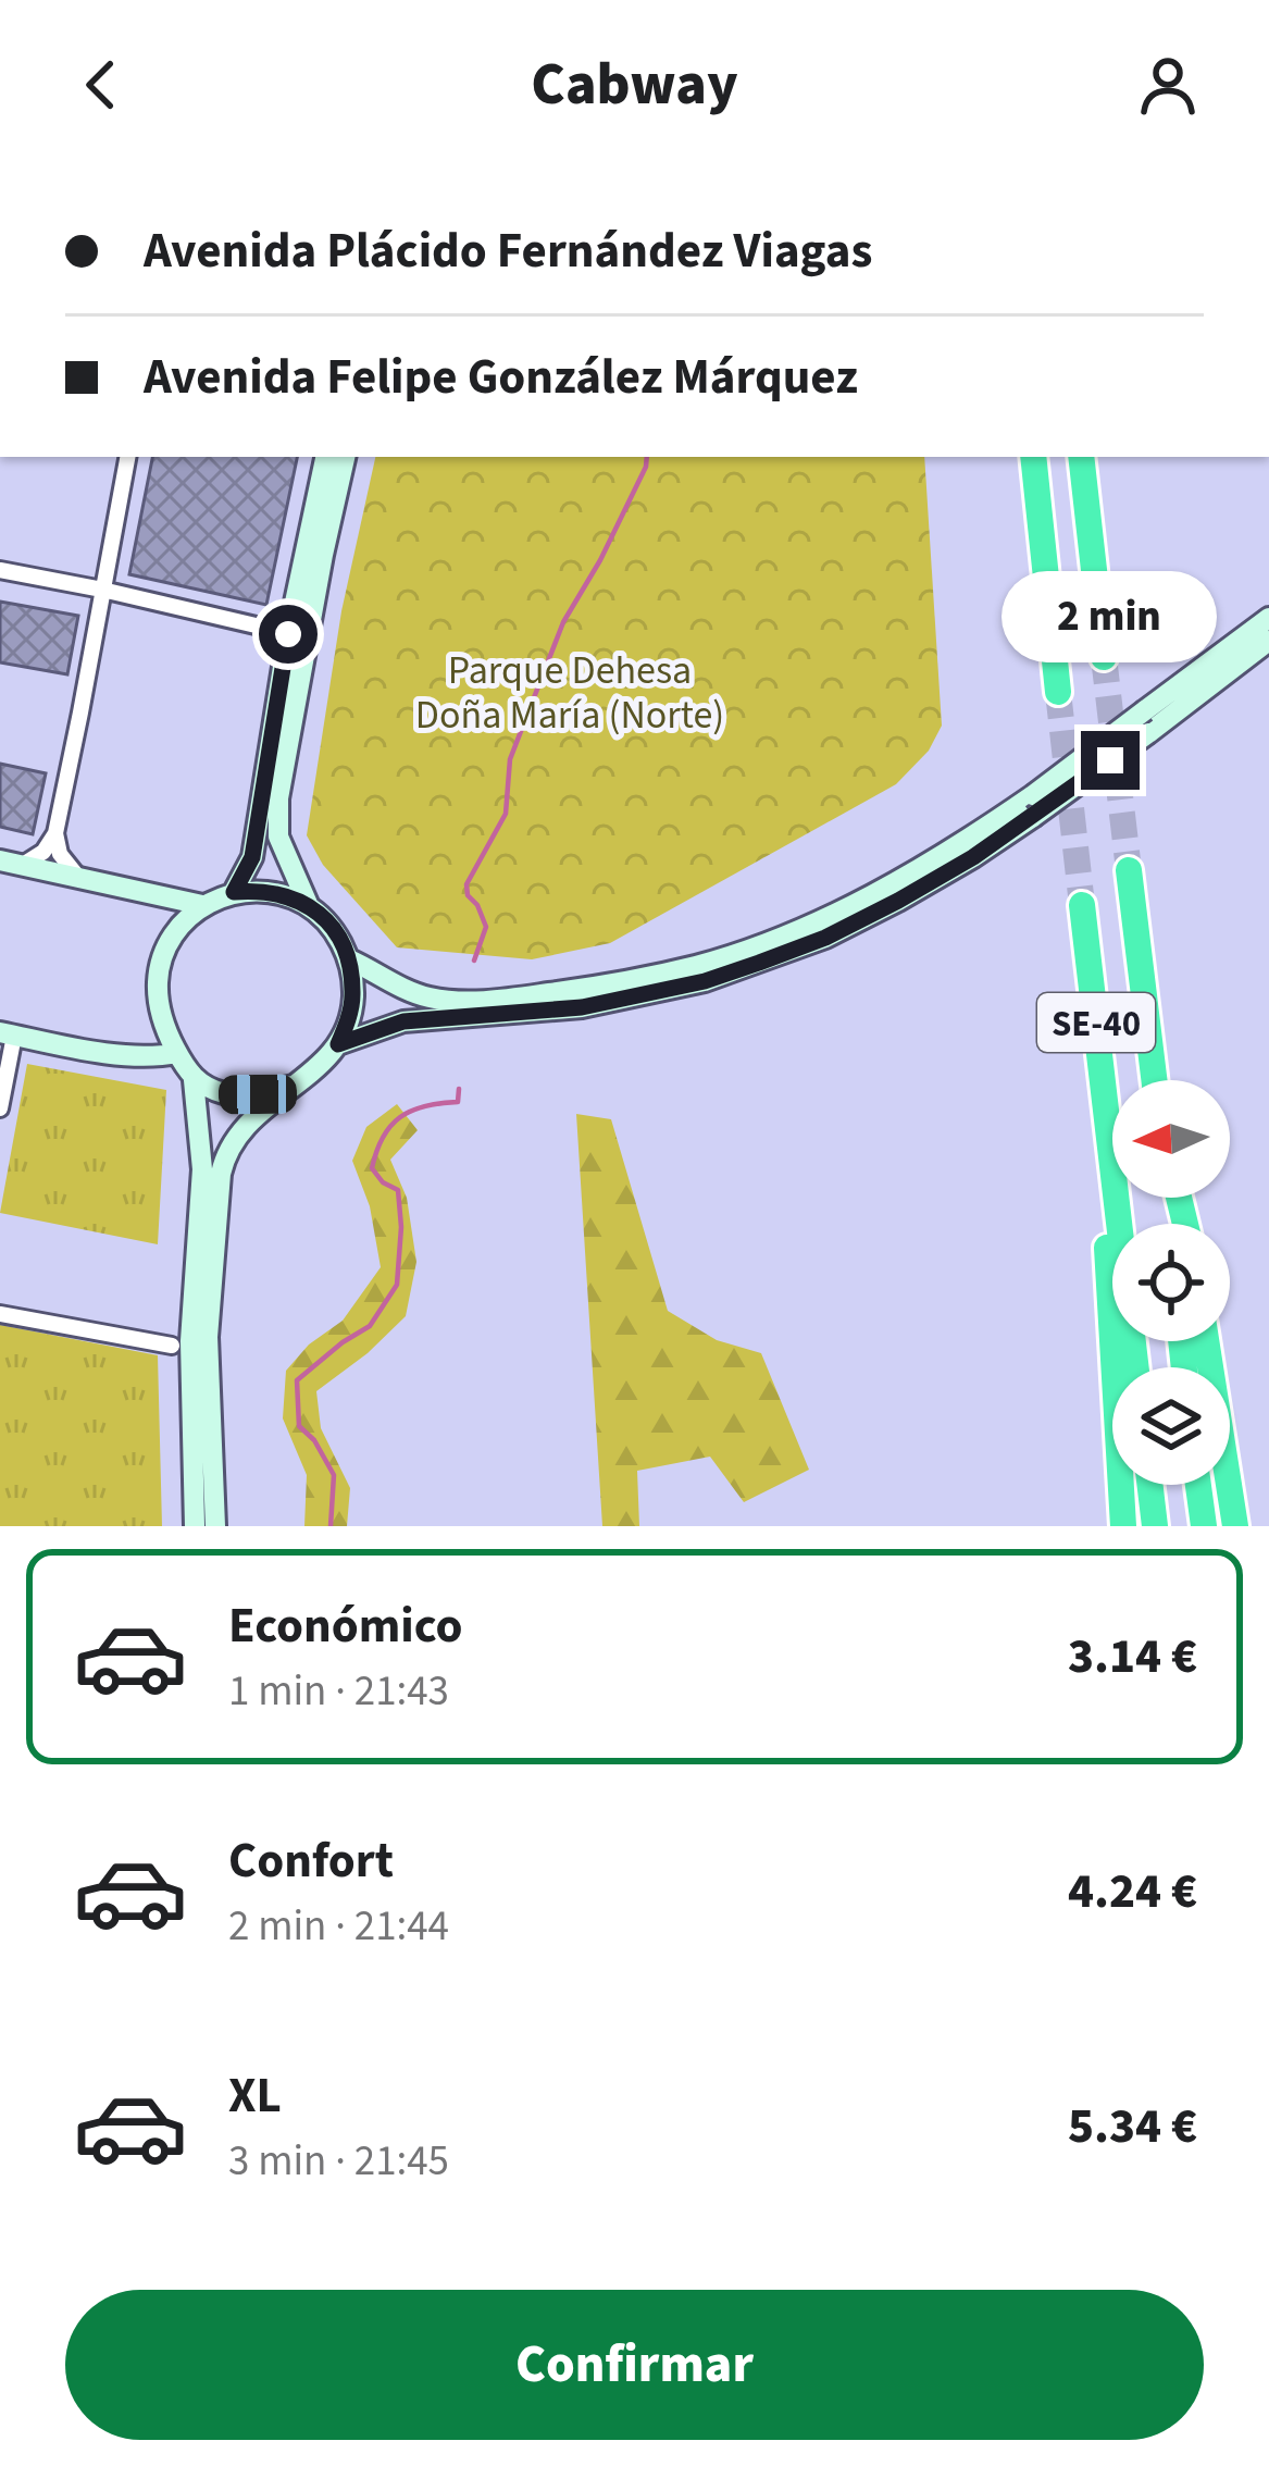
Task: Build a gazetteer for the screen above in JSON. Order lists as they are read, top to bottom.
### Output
{
  "streets": {
    "highway": ["SE-40"]
  },
  "parks": ["Parque Dehesa Doña María (Norte)"],
  "north": "left",
  "page": {
    "header": "Cabway",
    "banner": ["Avenida Plácido Fernández Viagas", "Avenida Felipe González Márquez"],
    "bubble": "2 min",
    "list": [
      {
        "name": "Económico",
        "note": "1 min · 21:43",
        "value": "3.14 €"
      },
      {
        "name": "Confort",
        "note": "2 min · 21:44",
        "value": "4.24 €"
      },
      {
        "name": "XL",
        "note": "3 min · 21:45",
        "value": "5.34 €"
      }
    ],
    "buttons": "Confirmar"
  }
}
